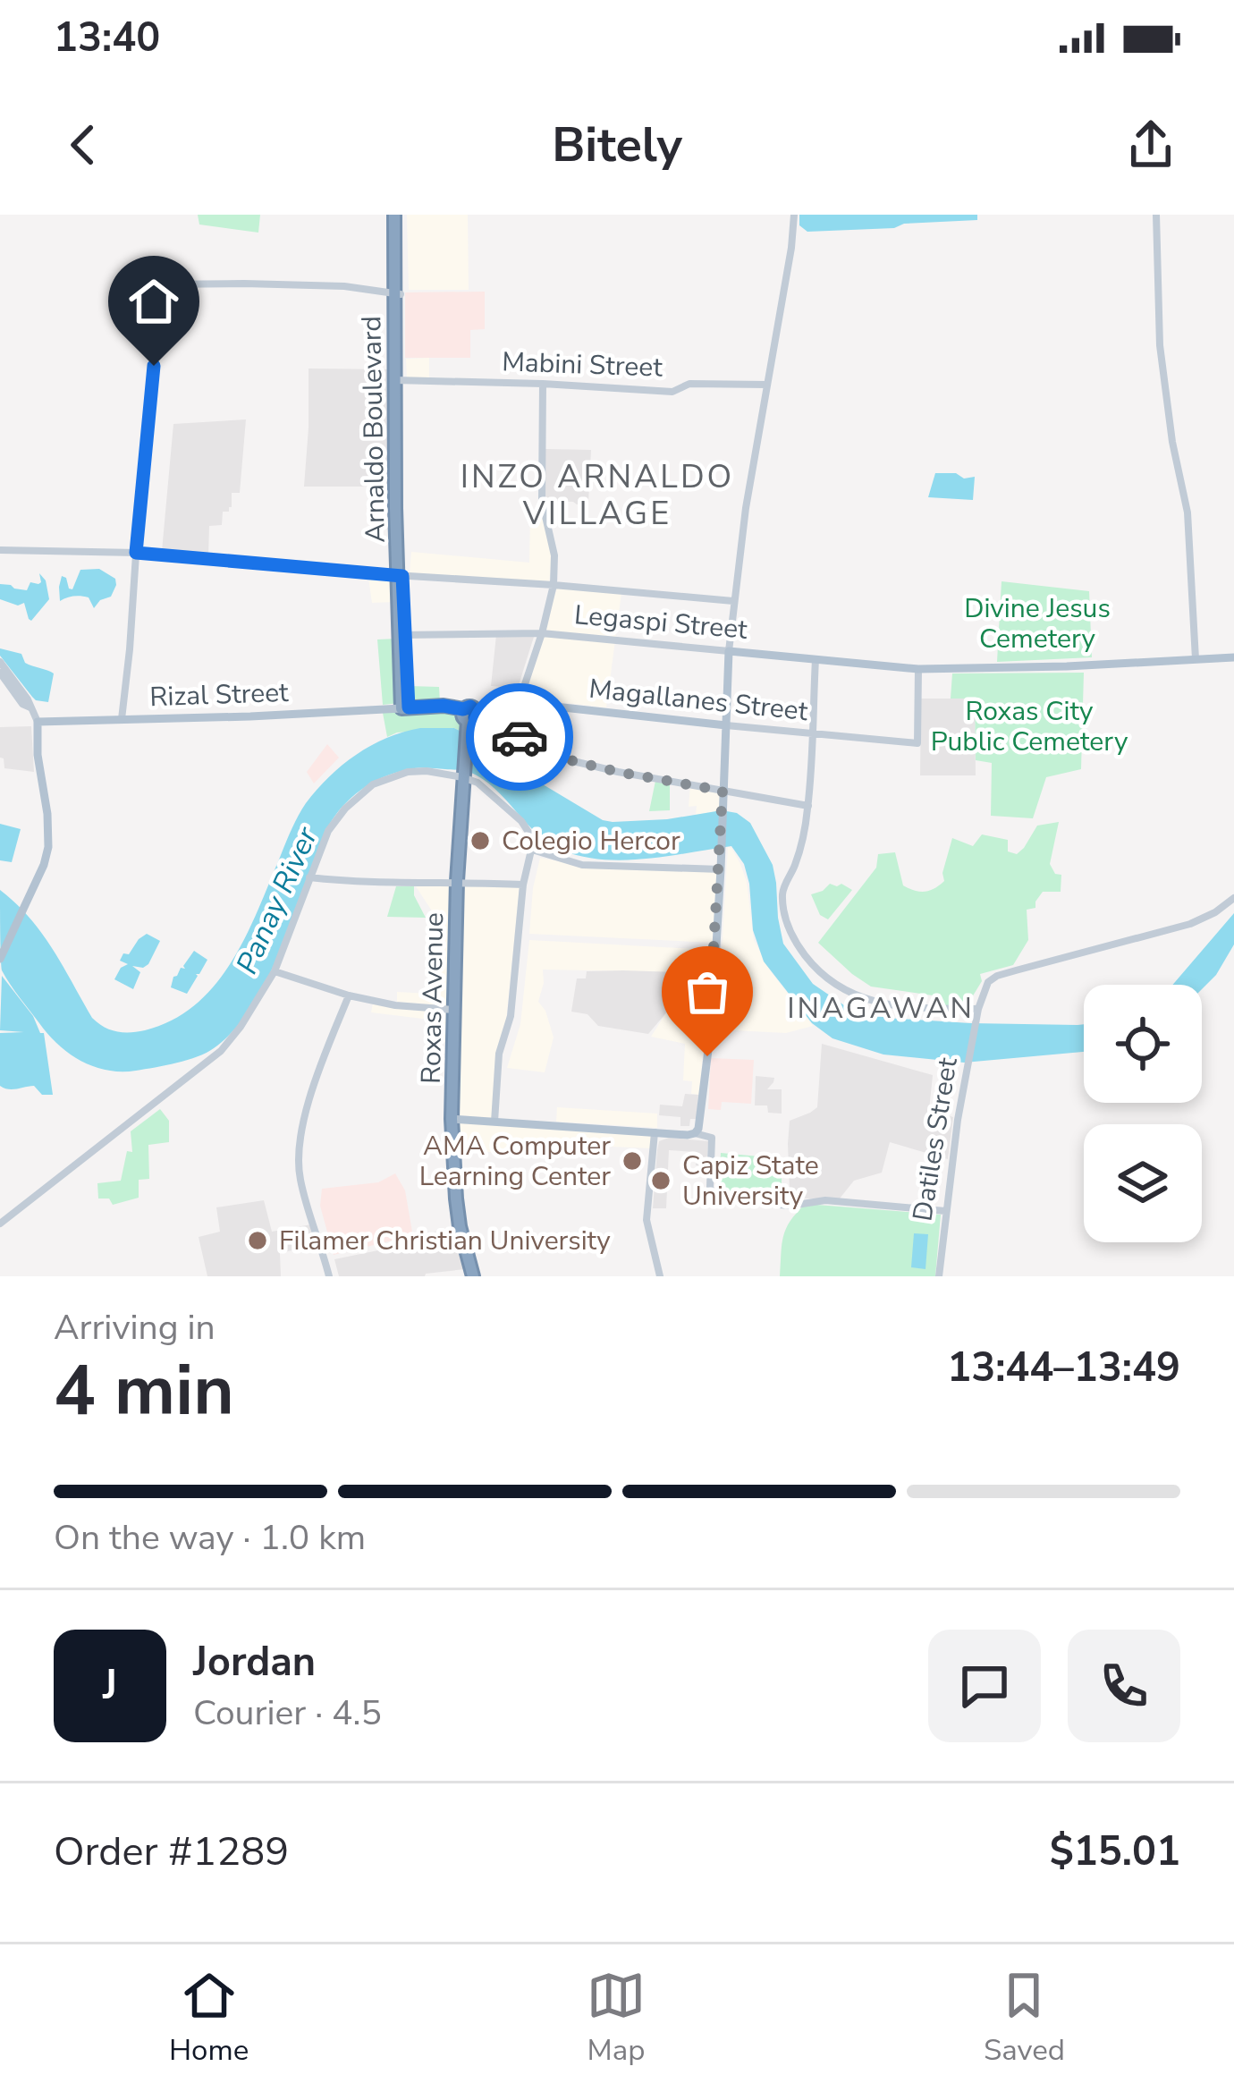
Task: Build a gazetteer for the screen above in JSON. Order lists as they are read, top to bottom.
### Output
{
  "streets": {
    "highway": ["Arnaldo Boulevard", "Roxas Avenue"],
    "main road": ["Legaspi Street", "Rizal Street", "Magallanes Street"],
    "street": ["Mabini Street", "Datiles Street"]
  },
  "crossings": [
    ["Mabini Street", "Arnaldo Boulevard"],
    ["Arnaldo Boulevard", "Legaspi Street"],
    ["Arnaldo Boulevard", "Rizal Street"],
    ["Legaspi Street", "Magallanes Street"],
    ["Magallanes Street", "Roxas Avenue"]
  ],
  "districts": ["INZO ARNALDO VILLAGE", "INAGAWAN"],
  "water": ["Panay River"],
  "parks": ["Divine Jesus Cemetery", "Roxas City Public Cemetery"],
  "places": [
    "Colegio Hercor",
    "AMA Computer Learning Center",
    "Capiz State University",
    "Filamer Christian University"
  ],
  "page": {
    "status": "13:40",
    "header": "Bitely",
    "heading": ["4 min", "Arriving in", "13:44–13:49"],
    "panel": [
      "Jordan",
      "Courier · 4.5",
      "Order #1289",
      "$15.01"
    ],
    "bar": "On the way · 1.0 km",
    "round": "J",
    "tabs": ["Home", "Map", "Saved"]
  }
}
